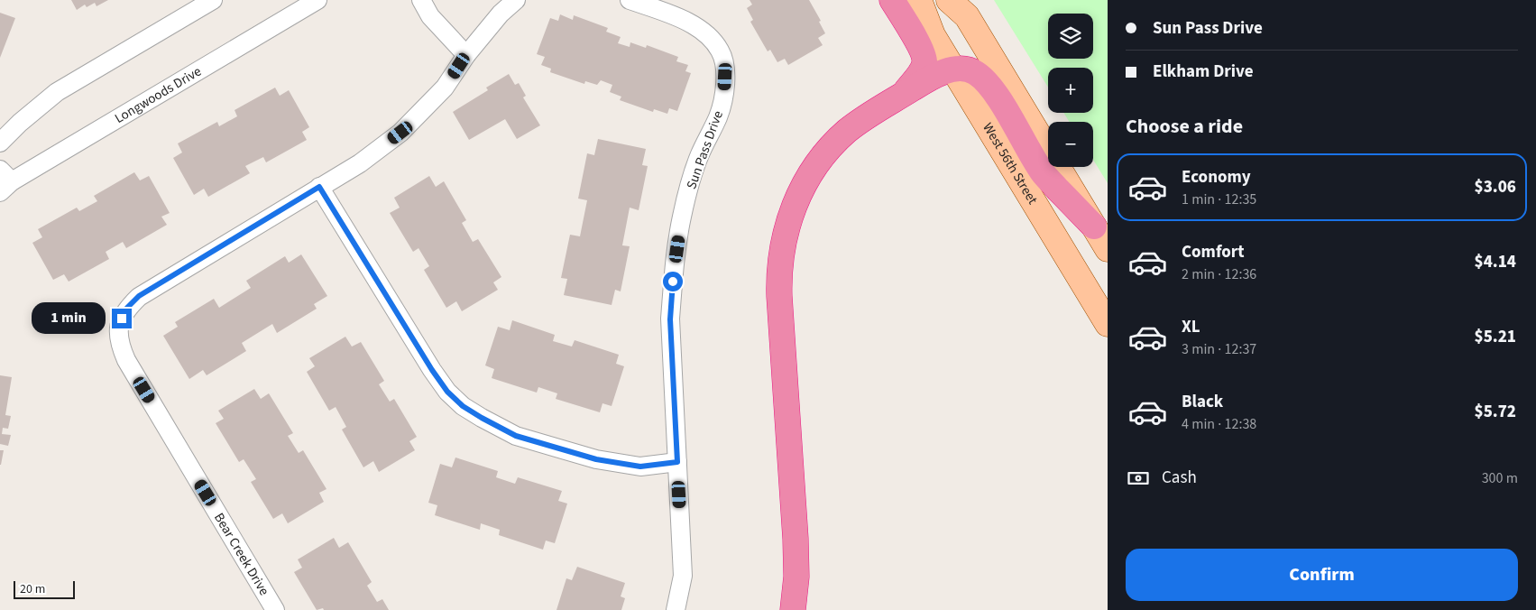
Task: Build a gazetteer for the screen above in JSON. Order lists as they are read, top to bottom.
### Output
{
  "streets": {
    "main road": ["West 56th Street"],
    "street": ["Longwoods Drive", "Sun Pass Drive", "Bear Creek Drive"]
  },
  "scale_bar": "20 m",
  "page": {
    "banner": ["Sun Pass Drive", "Elkham Drive"],
    "map_buttons": ["+", "−"],
    "heading": "Choose a ride",
    "list": [
      {
        "name": "Economy",
        "note": "1 min · 12:35",
        "value": "$3.06"
      },
      {
        "name": "Comfort",
        "note": "2 min · 12:36",
        "value": "$4.14"
      },
      {
        "name": "XL",
        "note": "3 min · 12:37",
        "value": "$5.21"
      },
      {
        "name": "Black",
        "note": "4 min · 12:38",
        "value": "$5.72"
      }
    ],
    "bubble": "1 min",
    "pay": ["Cash", "300 m"],
    "buttons": "Confirm",
    "scale": "20 m"
  }
}
